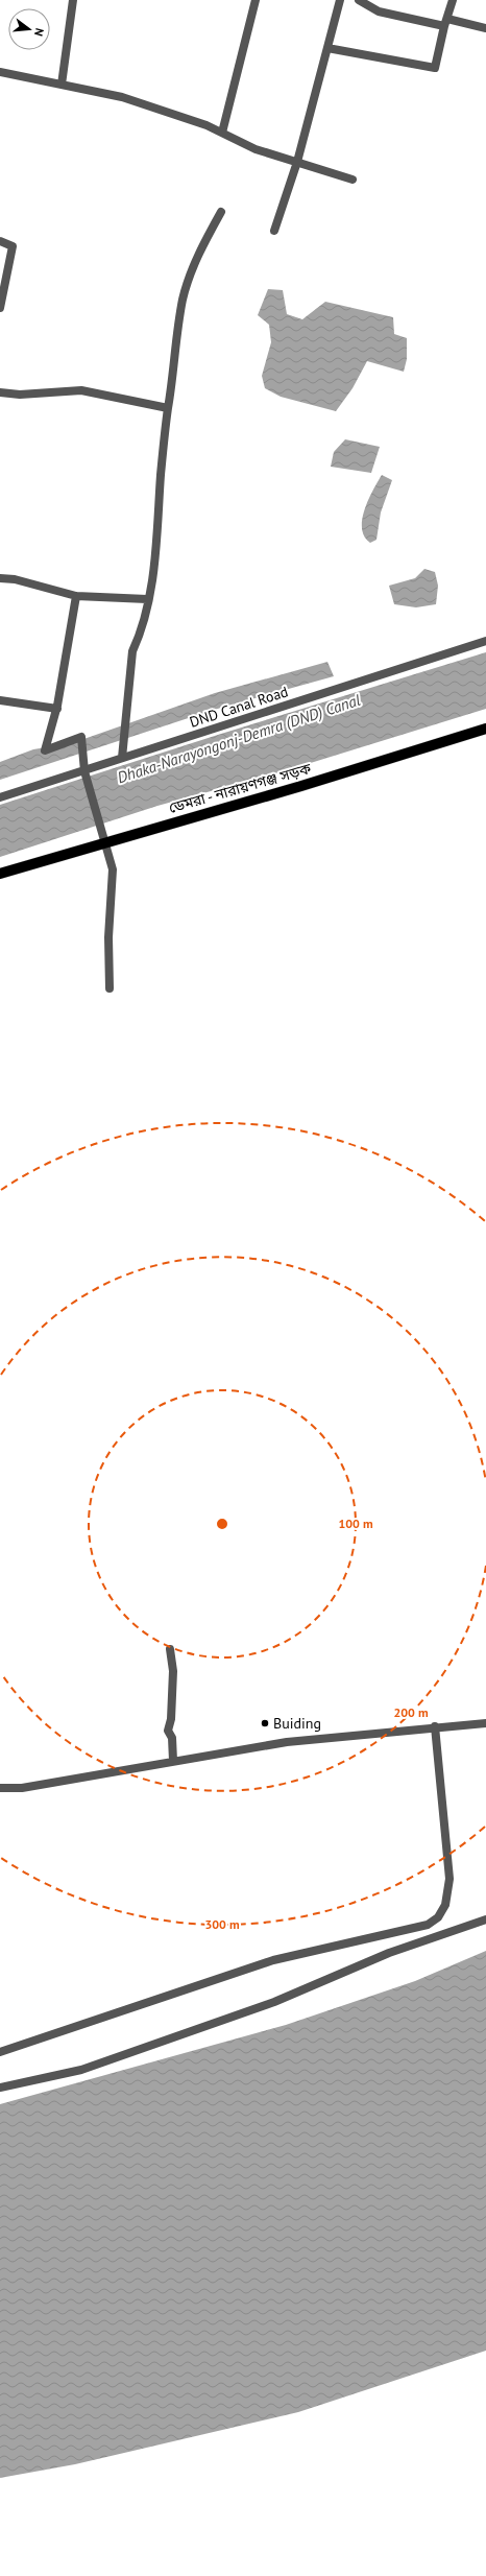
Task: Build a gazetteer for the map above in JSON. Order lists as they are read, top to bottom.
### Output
{
  "streets": {
    "main road": ["ডেমরা - নারায়ণগঞ্জ সড়ক"],
    "street": ["DND Canal Road"]
  },
  "water": ["Dhaka-Narayongonj-Demra (DND) Canal"],
  "places": ["Buiding"],
  "north": "right",
  "rings": ["100 m", "200 m", "300 m"]
}
